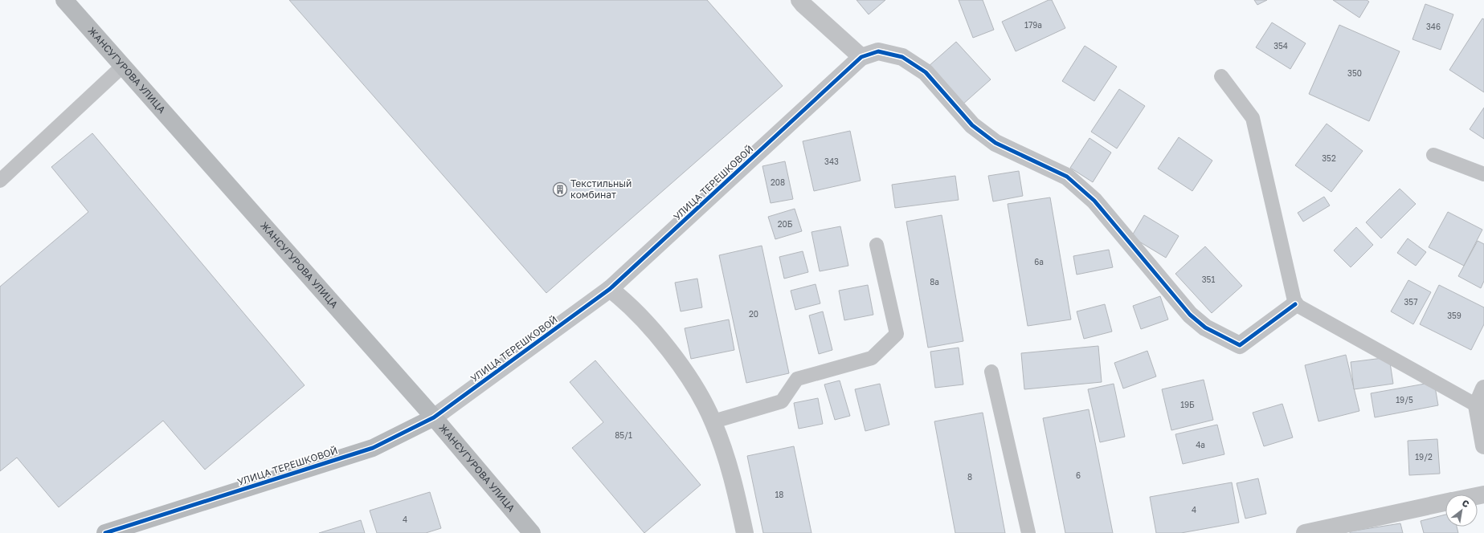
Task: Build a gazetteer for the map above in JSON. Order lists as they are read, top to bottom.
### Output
{
  "streets": {
    "street": ["ЖАНСУГУРОВА УЛИЦА", "УЛИЦА ТЕРЕШКОВОЙ"]
  },
  "crossings": [
    ["ЖАНСУГУРОВА УЛИЦА", "УЛИЦА ТЕРЕШКОВОЙ"]
  ],
  "places": {
    "building": ["Текстильный комбинат"]
  },
  "house_numbers": [
    "179а",
    "346",
    "354",
    "350",
    "352",
    "343",
    "208",
    "20Б",
    "6а",
    "351",
    "8а",
    "357",
    "20",
    "359",
    "19/5",
    "19Б",
    "85/1",
    "4а",
    "19/2",
    "6",
    "8",
    "18",
    "4",
    "4"
  ],
  "north": "top right"
}
